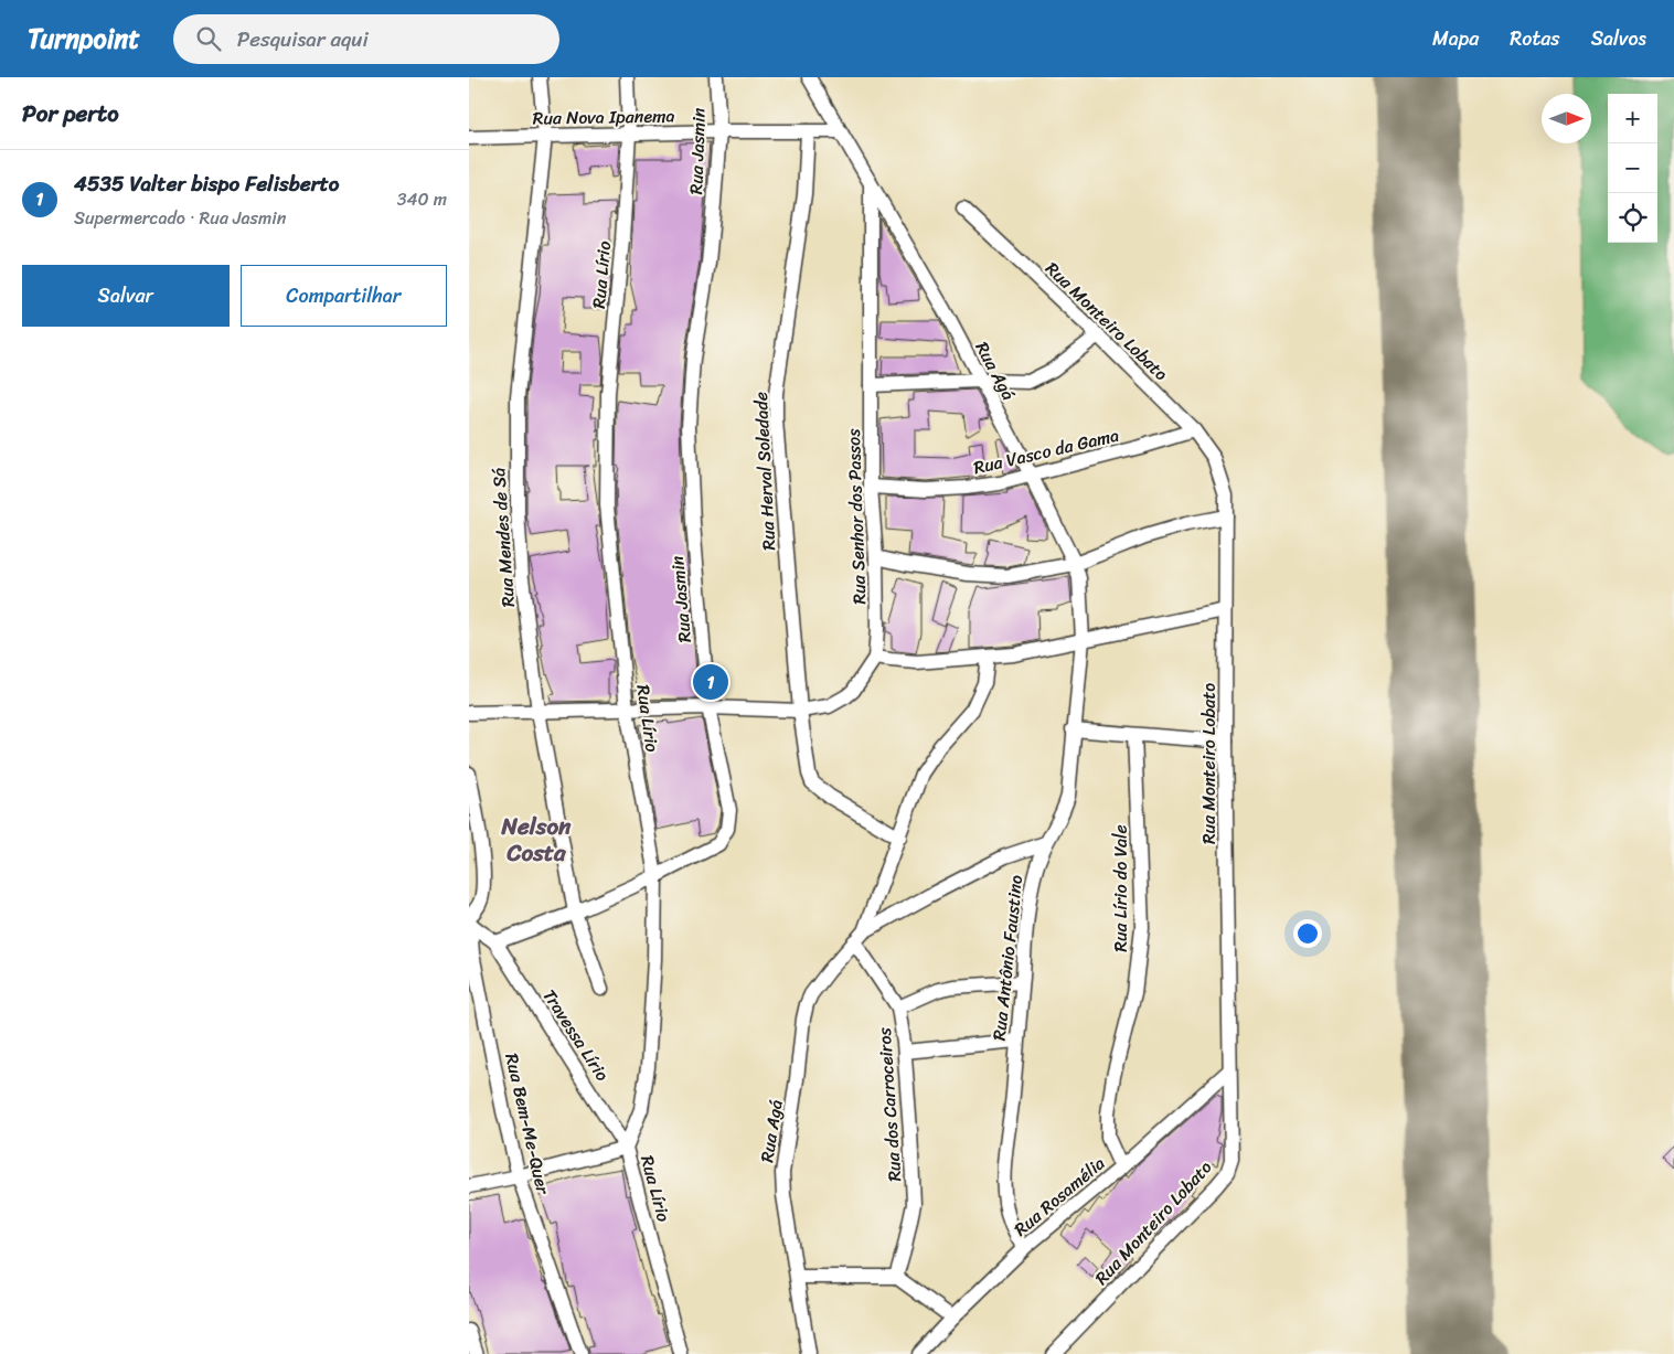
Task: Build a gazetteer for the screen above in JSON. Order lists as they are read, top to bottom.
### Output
{
  "streets": {
    "street": [
      "Rua Nova Ipanema",
      "Rua Jasmin",
      "Rua Lírio",
      "Rua Monteiro Lobato",
      "Rua Agá",
      "Rua Vasco da Gama",
      "Rua Herval Soledade",
      "Rua Senhor dos Passos",
      "Rua Mendes de Sá",
      "Rua Lírio do Vale",
      "Rua Antônio Faustino",
      "Travessa Lírio",
      "Rua dos Carroceiros",
      "Rua Bem-Me-Quer",
      "Rua Rosamélia"
    ]
  },
  "crossings": [
    ["Rua Nova Ipanema", "Rua Jasmin"],
    ["Rua Nova Ipanema", "Rua Lírio"],
    ["Rua Nova Ipanema", "Rua Agá"],
    ["Rua Nova Ipanema", "Rua Herval Soledade"],
    ["Rua Nova Ipanema", "Rua Mendes de Sá"],
    ["Rua Jasmin", "Rua Lírio"],
    ["Rua Jasmin", "Rua Senhor dos Passos"],
    ["Rua Jasmin", "Rua Mendes de Sá"],
    ["Rua Jasmin", "Travessa Lírio"],
    ["Rua Lírio", "Rua Senhor dos Passos"],
    ["Rua Lírio", "Travessa Lírio"],
    ["Rua Monteiro Lobato", "Rua Vasco da Gama"],
    ["Rua Monteiro Lobato", "Rua Rosamélia"],
    ["Rua Agá", "Rua Vasco da Gama"],
    ["Rua Agá", "Rua Herval Soledade"],
    ["Rua Agá", "Rua Senhor dos Passos"],
    ["Rua Agá", "Rua Antônio Faustino"],
    ["Rua Agá", "Rua dos Carroceiros"],
    ["Rua Vasco da Gama", "Rua Senhor dos Passos"],
    ["Rua Herval Soledade", "Rua Senhor dos Passos"],
    ["Rua Senhor dos Passos", "Rua Mendes de Sá"],
    ["Rua Lírio do Vale", "Rua Rosamélia"],
    ["Rua Antônio Faustino", "Rua Rosamélia"]
  ],
  "districts": ["Nelson Costa"],
  "north": "right",
  "page": {
    "header": "Turnpoint",
    "search": "Pesquisar aqui",
    "nav": ["Mapa", "Rotas", "Salvos"],
    "heading": "Por perto",
    "map_buttons": ["+", "−"],
    "list": [
      {
        "mark": "1",
        "name": "4535 Valter bispo Felisberto",
        "note": "Supermercado · Rua Jasmin",
        "value": "340 m"
      }
    ],
    "buttons": ["Salvar", "Compartilhar"],
    "pins": "1"
  }
}
